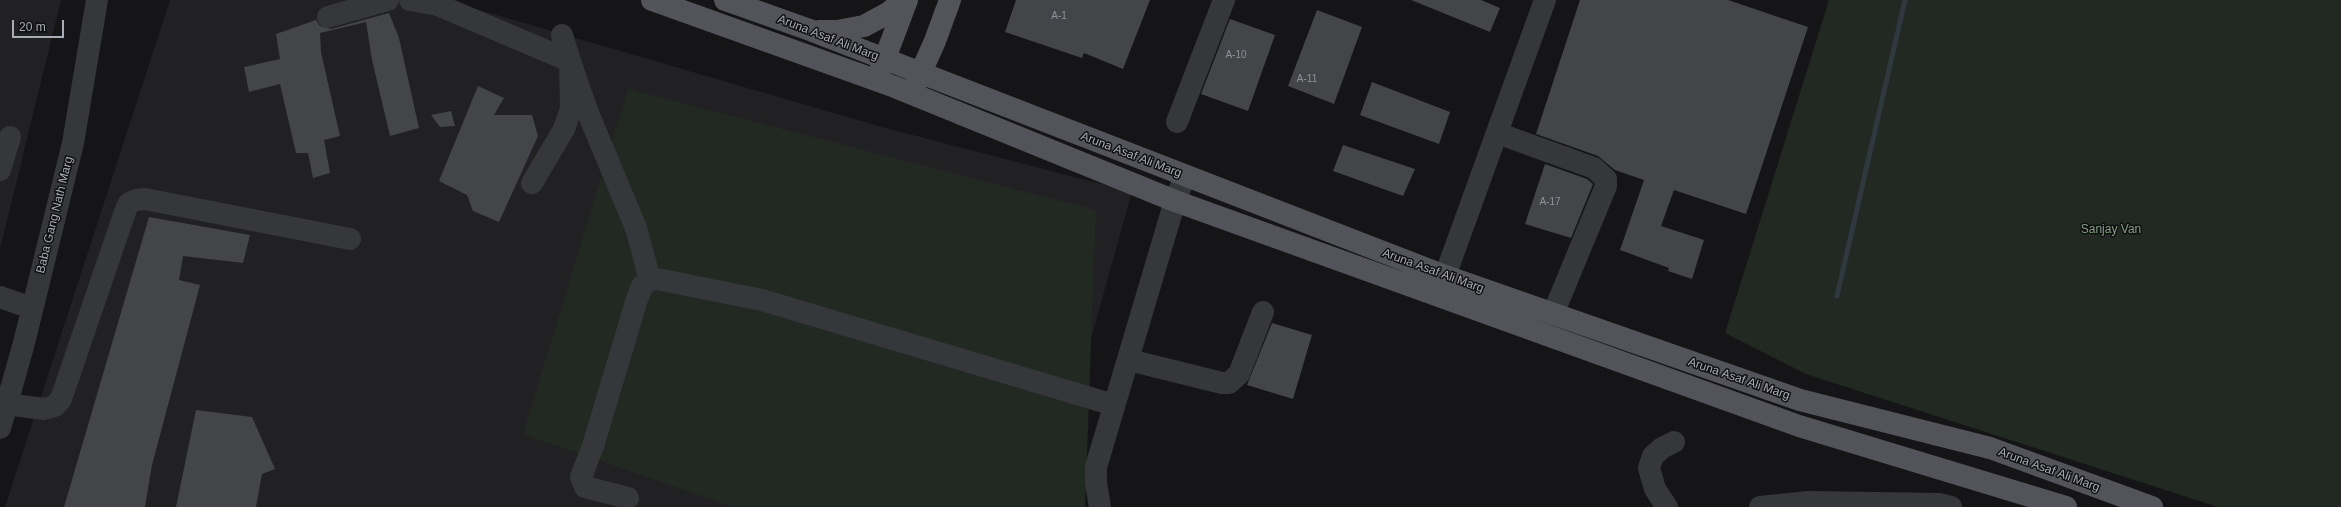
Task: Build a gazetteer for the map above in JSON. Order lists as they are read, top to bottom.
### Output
{
  "streets": {
    "main road": ["Aruna Asaf Ali Marg"],
    "street": ["Baba Gang Nath Marg"]
  },
  "parks": ["Sanjay Van"],
  "house_numbers": [
    "A-1",
    "A-10",
    "A-11",
    "A-17"
  ],
  "scale_bar": "20 m"
}
